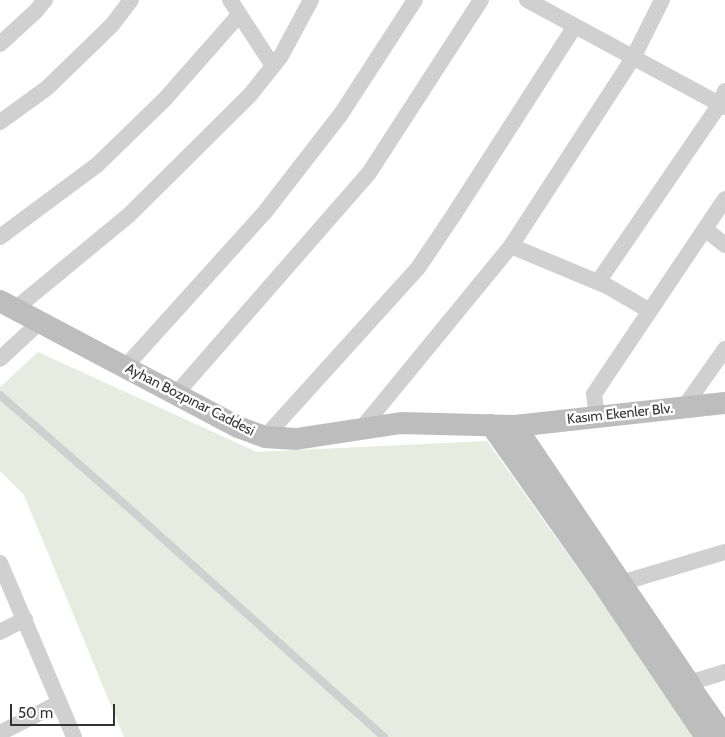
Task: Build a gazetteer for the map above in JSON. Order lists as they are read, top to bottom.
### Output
{
  "streets": {
    "street": ["Ayhan Bozpınar Caddesi", "Kasım Ekenler Blv."]
  },
  "crossings": [
    ["Ayhan Bozpınar Caddesi", "Kasım Ekenler Blv."]
  ],
  "scale_bar": "50 m"
}
